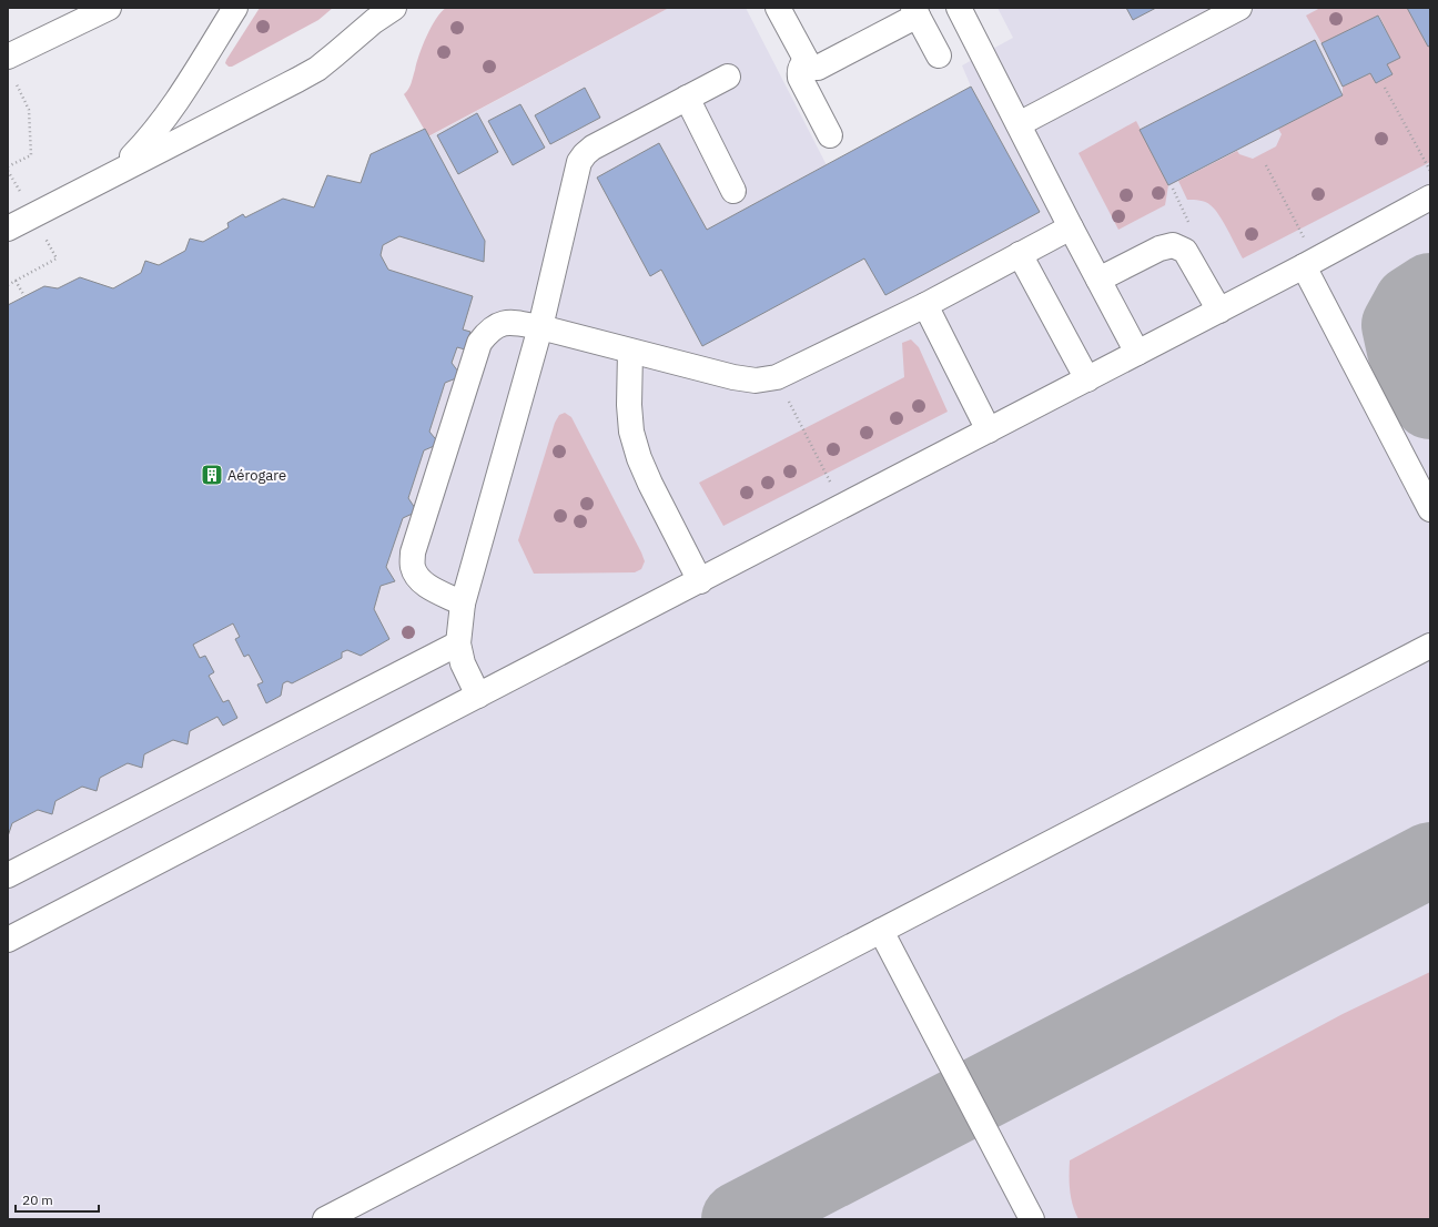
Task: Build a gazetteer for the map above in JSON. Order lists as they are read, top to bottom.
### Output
{
  "places": {
    "building": ["Aérogare"]
  },
  "scale_bar": "20 m"
}
